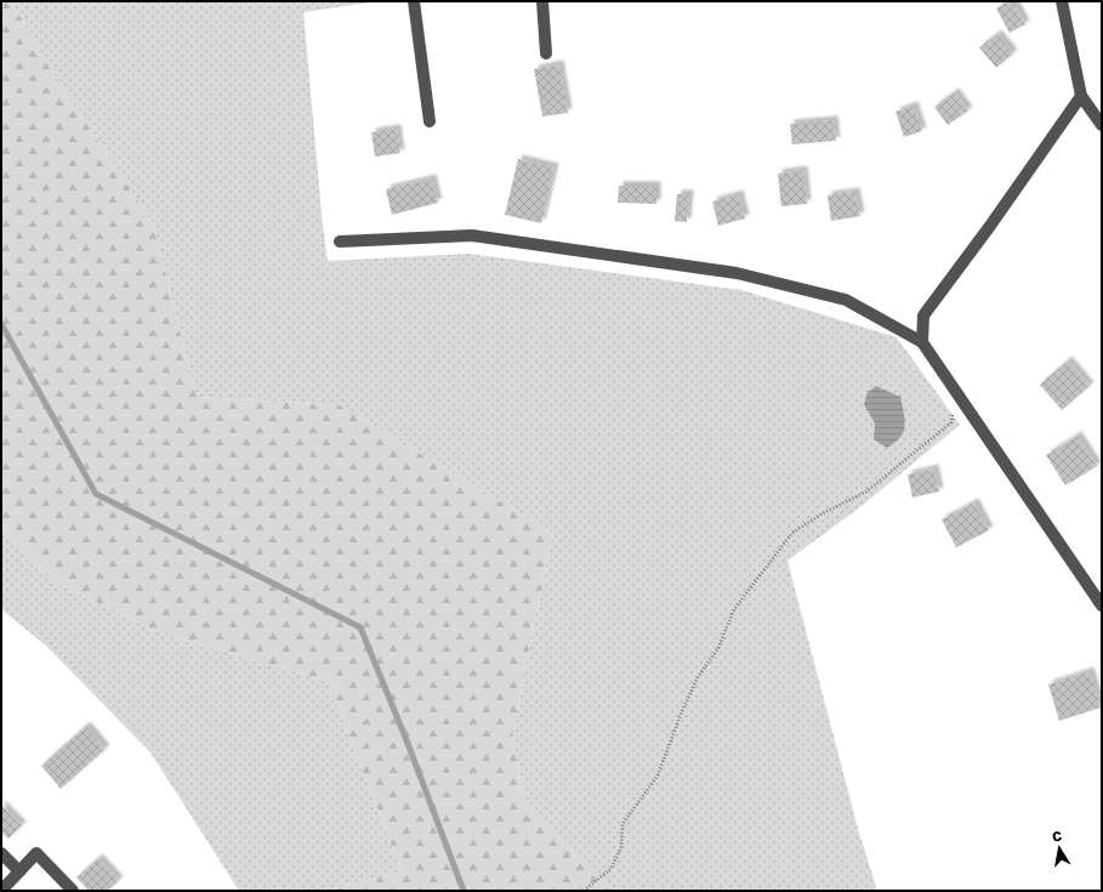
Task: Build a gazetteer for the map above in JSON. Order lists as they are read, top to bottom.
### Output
{
  "north": "top"
}
